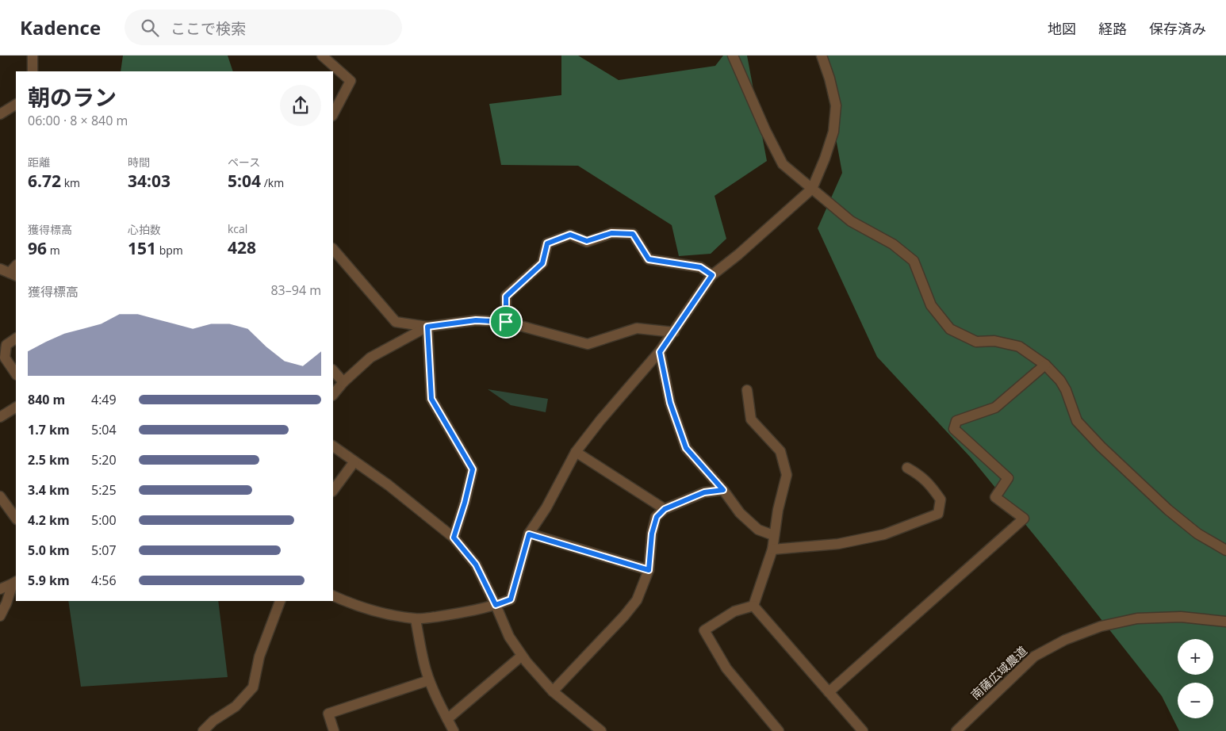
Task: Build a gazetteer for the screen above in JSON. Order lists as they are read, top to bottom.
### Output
{
  "streets": {
    "street": ["南薩広域農道"]
  },
  "page": {
    "header": "Kadence",
    "search": "ここで検索",
    "nav": ["地図", "経路", "保存済み"],
    "heading": ["朝のラン", "06:00 · 8 × 840 m"],
    "stats": [
      ["距離", "6.72 km"],
      ["時間", "34:03"],
      ["ペース", "5:04 /km"],
      ["獲得標高", "96 m"],
      ["心拍数", "151 bpm"],
      ["kcal", "428"]
    ],
    "chart": ["獲得標高", "83–94 m"],
    "list": [
      {
        "name": "840 m",
        "note": "4:49"
      },
      {
        "name": "1.7 km",
        "note": "5:04"
      },
      {
        "name": "2.5 km",
        "note": "5:20"
      },
      {
        "name": "3.4 km",
        "note": "5:25"
      },
      {
        "name": "4.2 km",
        "note": "5:00"
      },
      {
        "name": "5.0 km",
        "note": "5:07"
      },
      {
        "name": "5.9 km",
        "note": "4:56"
      }
    ],
    "map_buttons": ["+", "−"]
  }
}
